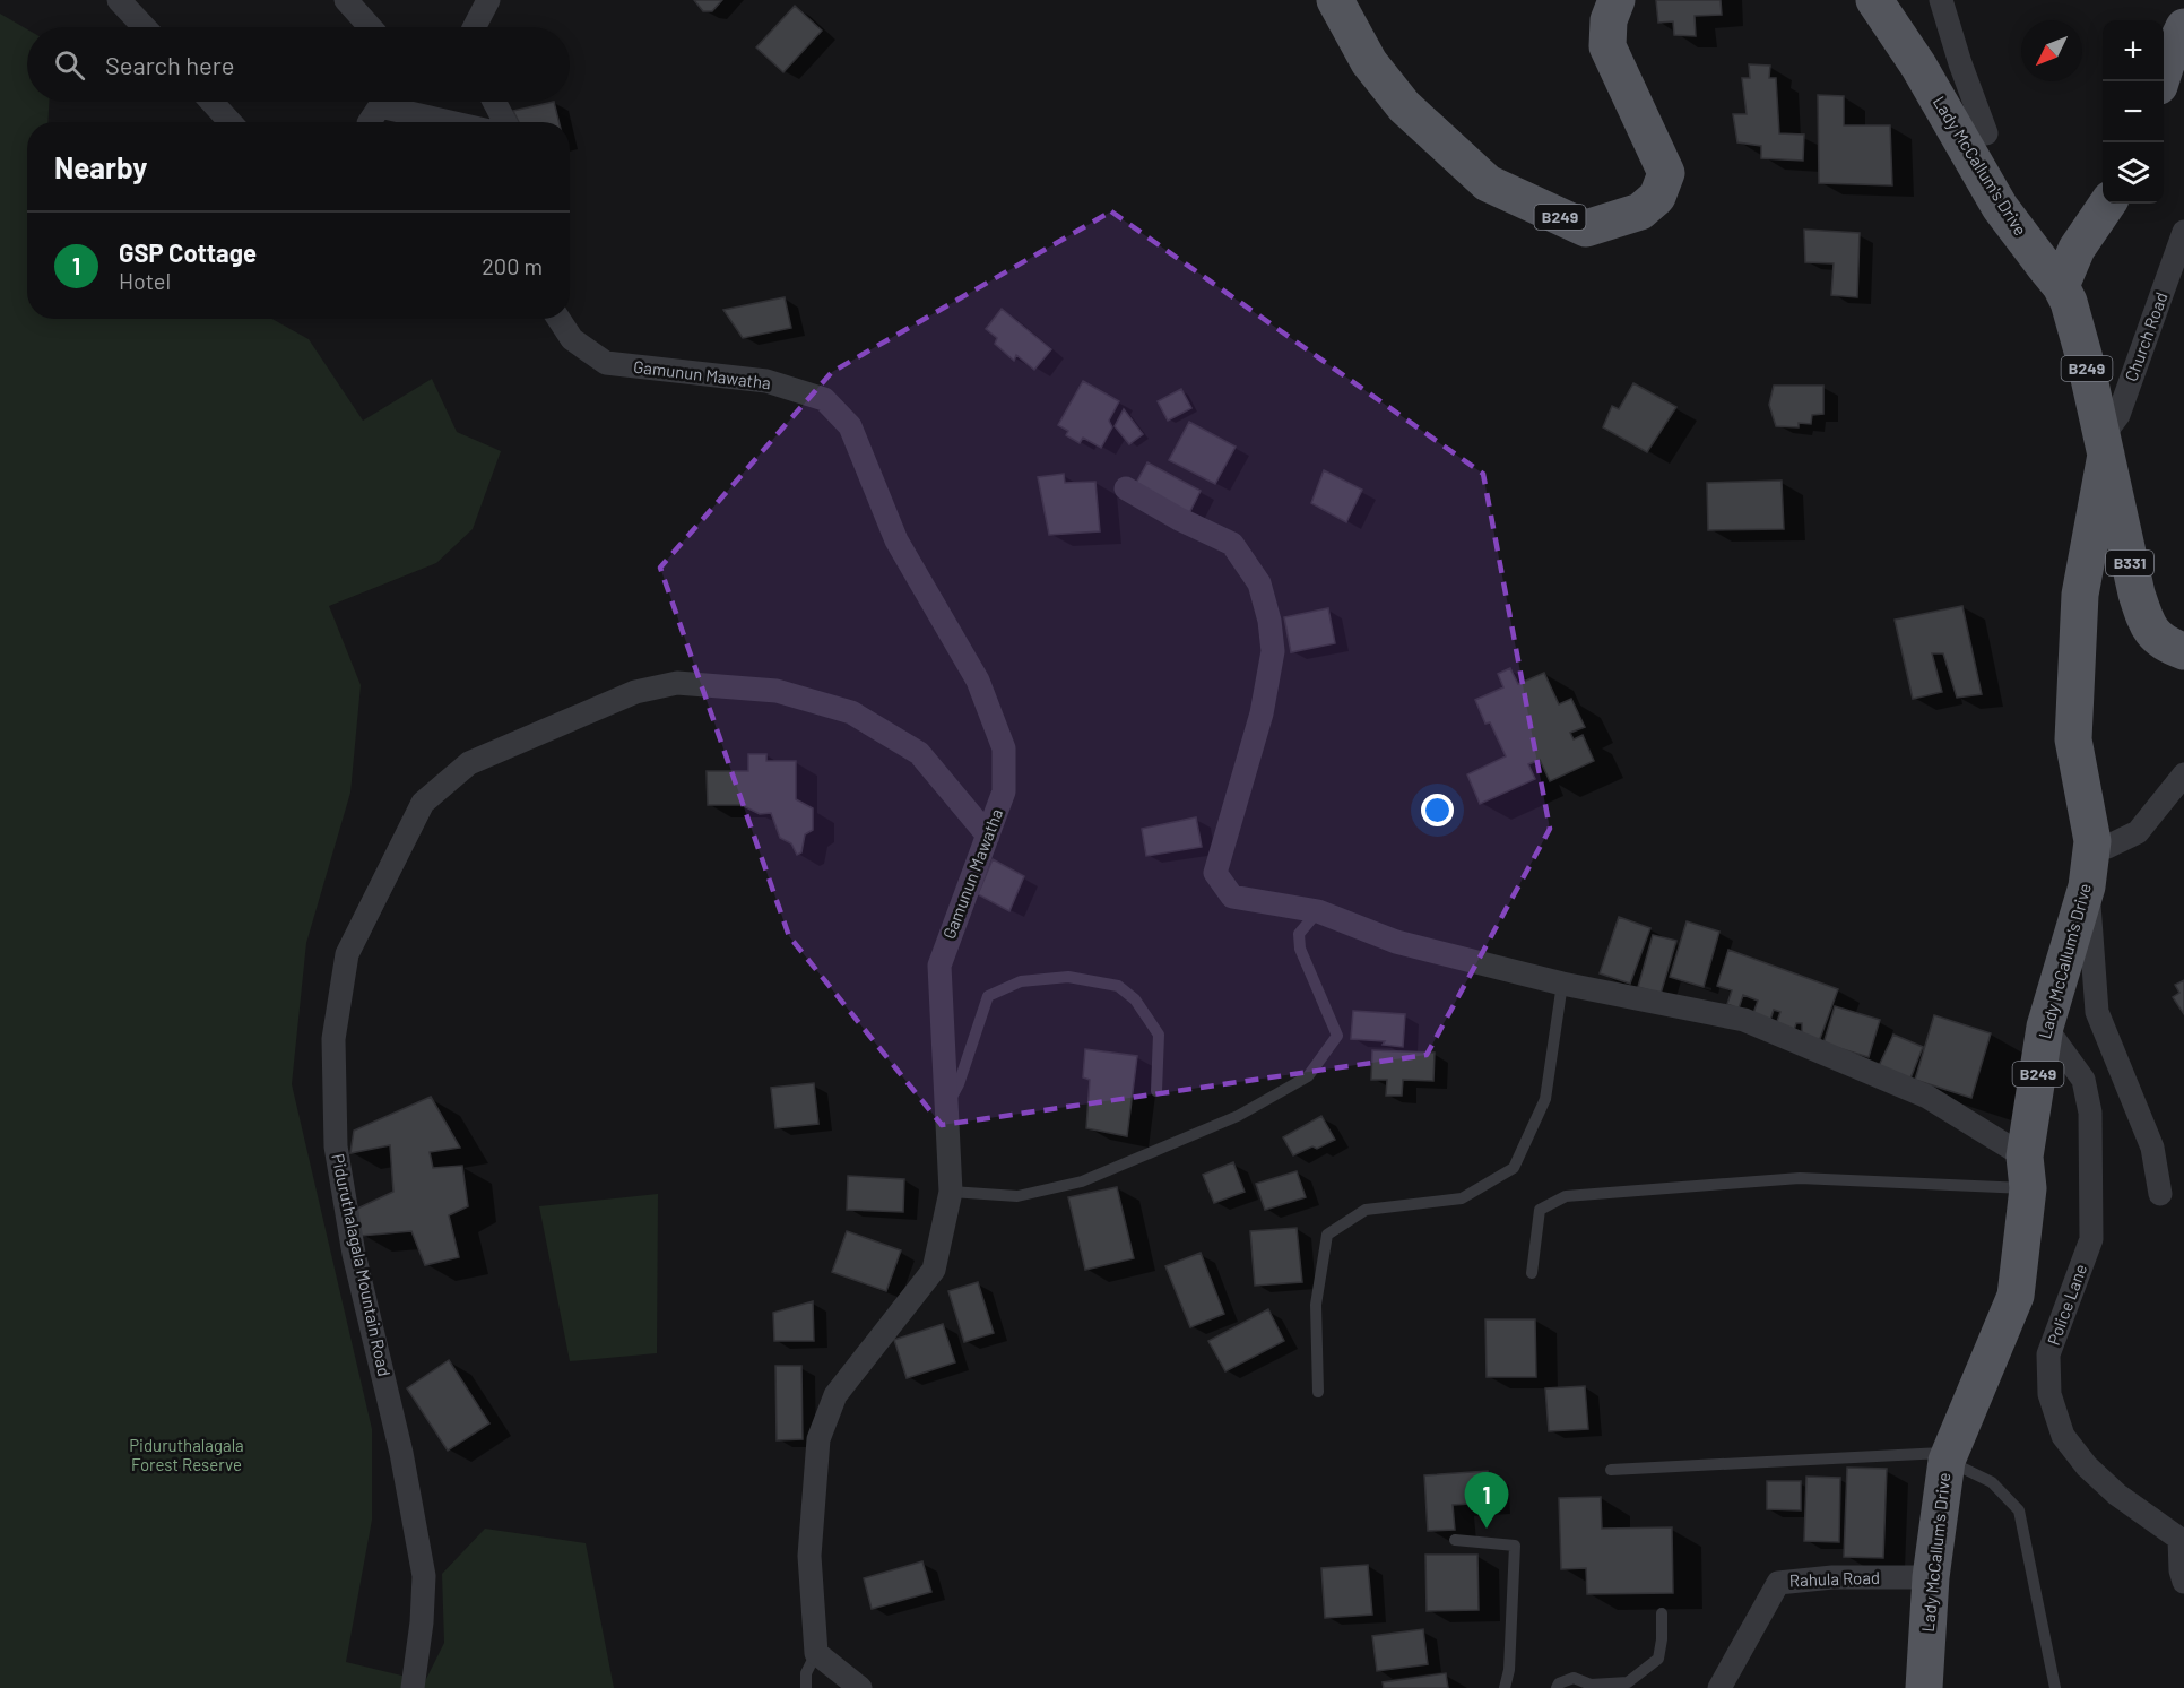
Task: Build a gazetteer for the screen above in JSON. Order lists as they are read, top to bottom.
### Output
{
  "streets": {
    "main road": ["Lady McCallum's Drive", "B249", "B331"],
    "street": [
      "Church Road",
      "Gamunun Mawatha",
      "Piduruthalagala Mountain Road",
      "Police Lane",
      "Rahula Road"
    ]
  },
  "crossings": [
    ["Lady McCallum's Drive", "Church Road"],
    ["Lady McCallum's Drive", "B331"],
    ["Lady McCallum's Drive", "Police Lane"],
    ["Lady McCallum's Drive", "Rahula Road"],
    ["Church Road", "B331"],
    ["Gamunun Mawatha", "Piduruthalagala Mountain Road"]
  ],
  "parks": ["Piduruthalagala Forest Reserve"],
  "north": "bottom left",
  "page": {
    "map_buttons": ["+", "−"],
    "search": "Search here",
    "heading": "Nearby",
    "list": [
      {
        "mark": "1",
        "name": "GSP Cottage",
        "note": "Hotel",
        "value": "200 m"
      }
    ],
    "pins": "1"
  }
}
